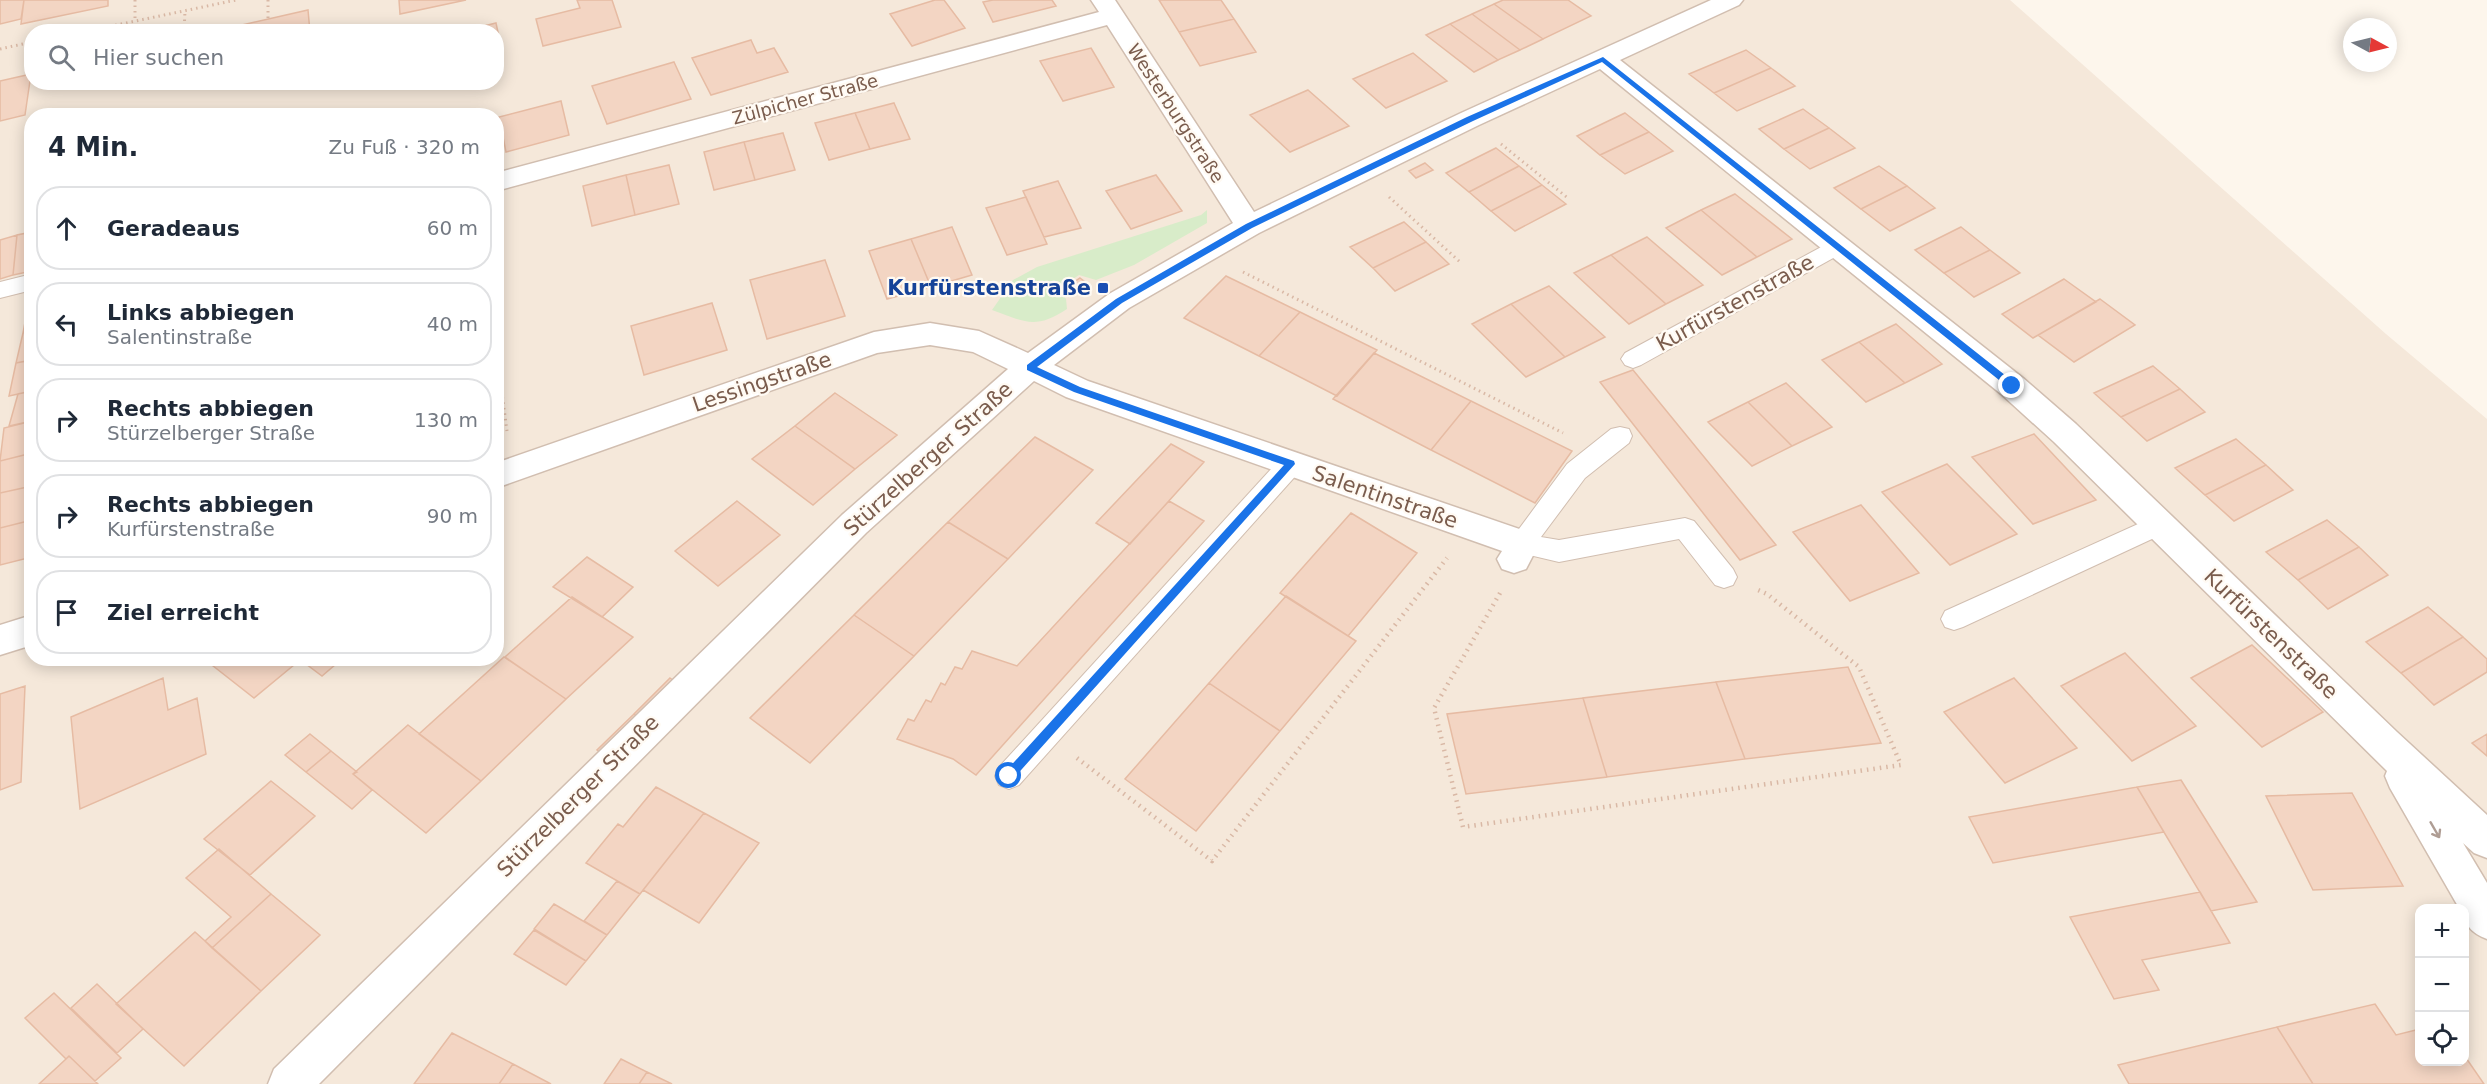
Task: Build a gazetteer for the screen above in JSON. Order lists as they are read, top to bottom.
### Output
{
  "streets": {
    "street": [
      "Zülpicher Straße",
      "Westerburgstraße",
      "Kurfürstenstraße",
      "Lessingstraße",
      "Stürzelberger Straße",
      "Salentinstraße"
    ]
  },
  "crossings": [
    ["Zülpicher Straße", "Westerburgstraße"],
    ["Westerburgstraße", "Stürzelberger Straße"],
    ["Kurfürstenstraße", "Stürzelberger Straße"],
    ["Lessingstraße", "Stürzelberger Straße"],
    ["Lessingstraße", "Salentinstraße"],
    ["Stürzelberger Straße", "Salentinstraße"]
  ],
  "places": {
    "transit": ["Kurfürstenstraße"]
  },
  "north": "right",
  "page": {
    "search": "Hier suchen",
    "heading": ["4 Min.", "Zu Fuß · 320 m"],
    "list": [
      ["Geradeaus", "60 m"],
      ["Links abbiegen", "Salentinstraße", "40 m"],
      ["Rechts abbiegen", "Stürzelberger Straße", "130 m"],
      ["Rechts abbiegen", "Kurfürstenstraße", "90 m"],
      "Ziel erreicht"
    ],
    "map_buttons": ["+", "−"]
  }
}
